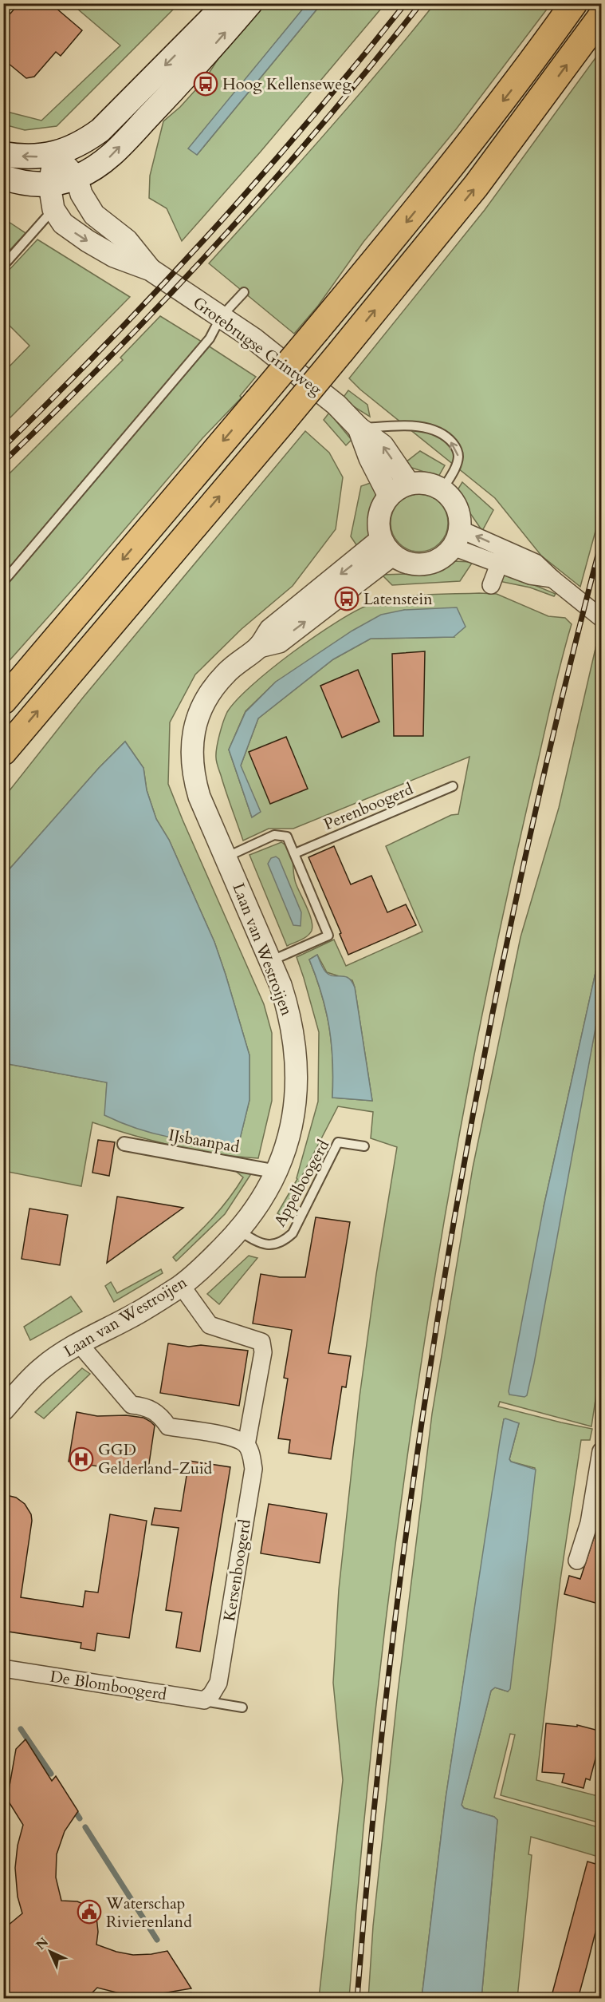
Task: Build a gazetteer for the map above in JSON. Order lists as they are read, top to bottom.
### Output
{
  "streets": {
    "street": [
      "Grotebrugse Grintweg",
      "Laan van Westroijen",
      "IJsbaanpad",
      "Kersenboogerd",
      "De Blomboogerd"
    ],
    "lane": ["Perenboogerd", "Appelboogerd"]
  },
  "crossings": [
    ["Grotebrugse Grintweg", "Laan van Westroijen"],
    ["Laan van Westroijen", "IJsbaanpad"],
    ["Laan van Westroijen", "Appelboogerd"],
    ["Laan van Westroijen", "Kersenboogerd"],
    ["Kersenboogerd", "De Blomboogerd"]
  ],
  "places": {
    "bus stop": ["Hoog Kellenseweg", "Latenstein"],
    "hospital": ["GGD Gelderland-Zuid"],
    "public building": ["Waterschap Rivierenland"]
  },
  "north": "top left"
}
